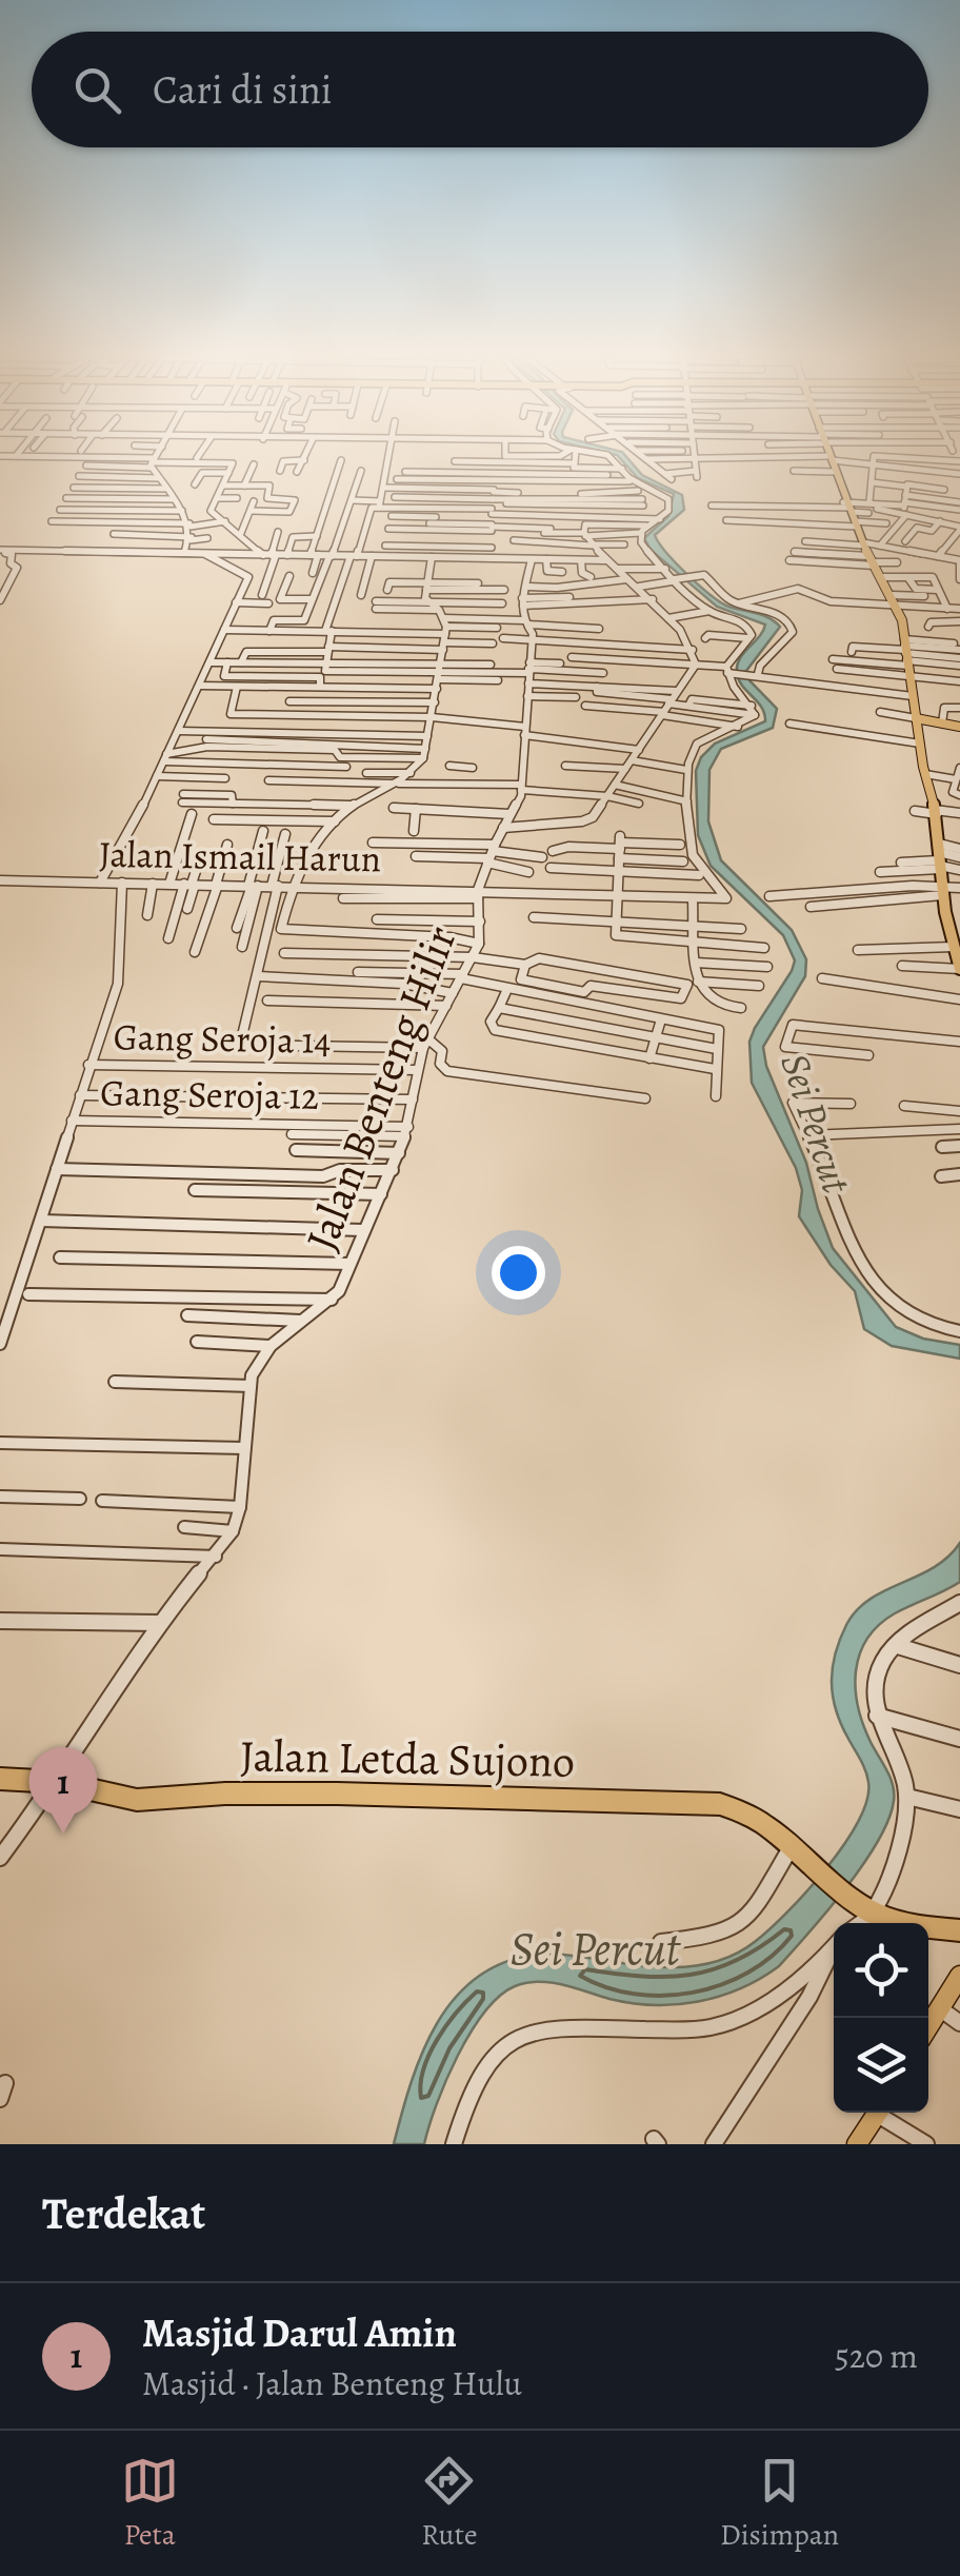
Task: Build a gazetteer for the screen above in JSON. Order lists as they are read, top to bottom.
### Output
{
  "streets": {
    "highway": ["Jalan Letda Sujono"],
    "street": [
      "Jalan Ismail Harun",
      "Gang Seroja 14",
      "Jalan Benteng Hilir",
      "Gang Seroja 12"
    ]
  },
  "crossings": [
    ["Jalan Ismail Harun", "Jalan Benteng Hilir"],
    ["Gang Seroja 14", "Jalan Benteng Hilir"],
    ["Jalan Benteng Hilir", "Gang Seroja 12"],
    ["Jalan Benteng Hilir", "Jalan Letda Sujono"]
  ],
  "water": ["Sei Percut"],
  "page": {
    "search": "Cari di sini",
    "pins": "1",
    "heading": "Terdekat",
    "list": [
      {
        "mark": "1",
        "name": "Masjid Darul Amin",
        "note": "Masjid · Jalan Benteng Hulu",
        "value": "520 m"
      }
    ],
    "nav": ["Peta", "Rute", "Disimpan"]
  }
}
